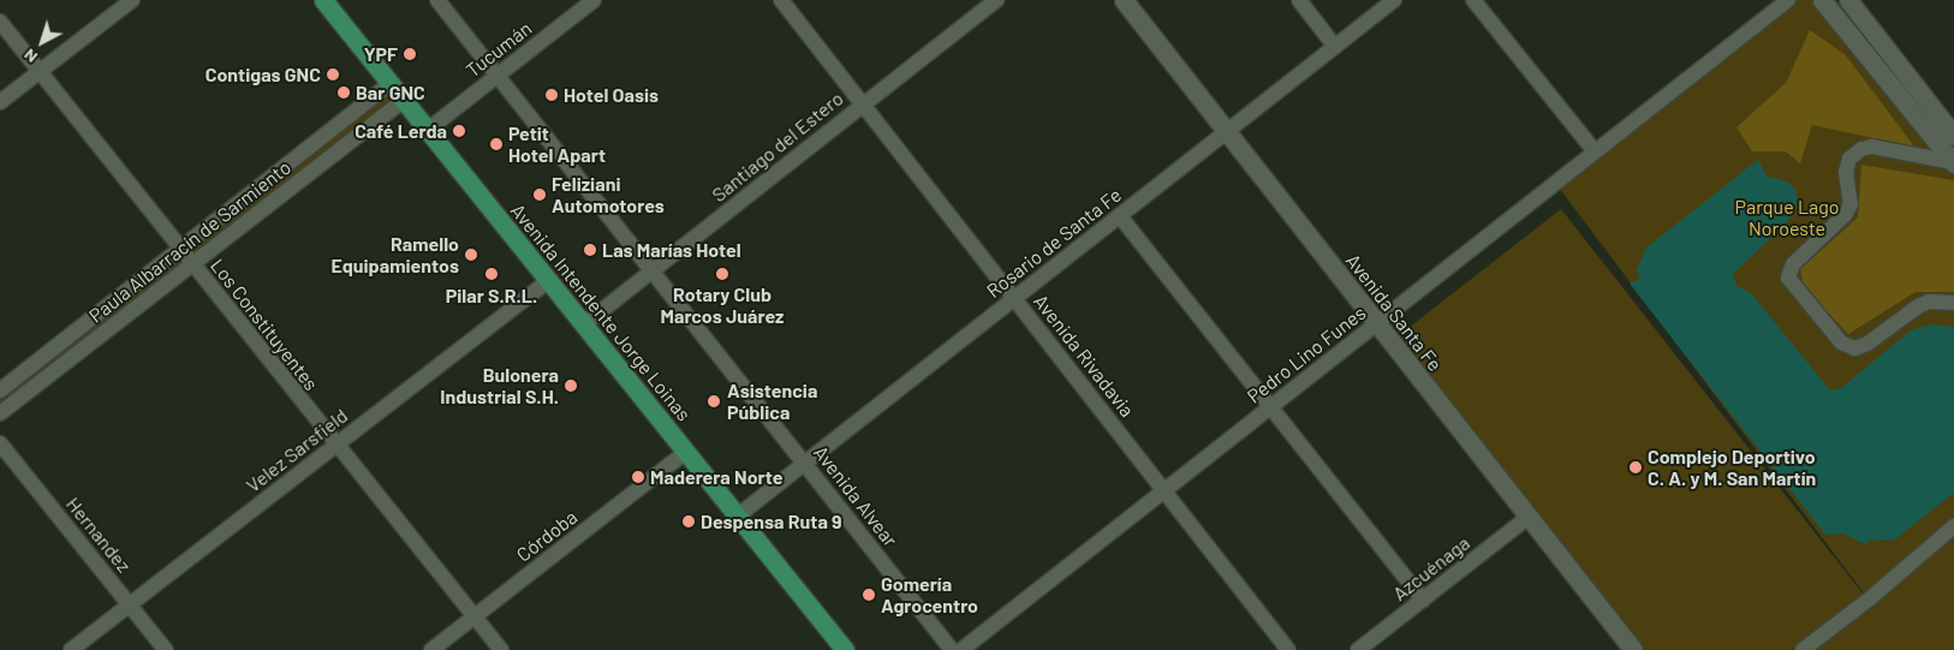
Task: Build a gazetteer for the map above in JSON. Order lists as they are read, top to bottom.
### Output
{
  "streets": {
    "main road": ["Avenida Intendente Jorge Loinas"],
    "street": [
      "Tucumán",
      "Santiago del Estero",
      "Paula Albarracín de Sarmiento",
      "Rosario de Santa Fe",
      "Avenida Santa Fe",
      "Los Constituyentes",
      "Pedro Lino Funes",
      "Avenida Rivadavia",
      "Velez Sarsfield",
      "Avenida Alvear",
      "Hernandez",
      "Córdoba",
      "Azcuénaga"
    ]
  },
  "crossings": [
    ["Tucumán", "Avenida Intendente Jorge Loinas"],
    ["Tucumán", "Avenida Alvear"],
    ["Santiago del Estero", "Avenida Intendente Jorge Loinas"],
    ["Santiago del Estero", "Avenida Rivadavia"],
    ["Santiago del Estero", "Avenida Alvear"],
    ["Paula Albarracín de Sarmiento", "Avenida Intendente Jorge Loinas"],
    ["Paula Albarracín de Sarmiento", "Los Constituyentes"],
    ["Rosario de Santa Fe", "Avenida Intendente Jorge Loinas"],
    ["Rosario de Santa Fe", "Avenida Santa Fe"],
    ["Rosario de Santa Fe", "Avenida Rivadavia"],
    ["Rosario de Santa Fe", "Avenida Alvear"],
    ["Avenida Intendente Jorge Loinas", "Velez Sarsfield"],
    ["Avenida Intendente Jorge Loinas", "Córdoba"],
    ["Avenida Santa Fe", "Pedro Lino Funes"],
    ["Avenida Santa Fe", "Azcuénaga"],
    ["Los Constituyentes", "Velez Sarsfield"],
    ["Los Constituyentes", "Córdoba"],
    ["Pedro Lino Funes", "Avenida Rivadavia"],
    ["Velez Sarsfield", "Hernandez"]
  ],
  "parks": ["Parque Lago Noroeste"],
  "places": [
    "YPF",
    "Contigas GNC",
    "Bar GNC",
    "Hotel Oasis",
    "Café Lerda",
    "Petit Hotel Apart",
    "Feliziani Automotores",
    "Las Marías Hotel",
    "Ramello Equipamientos",
    "Pilar S.R.L.",
    "Rotary Club Marcos Juárez",
    "Bulonera Industrial S.H.",
    "Asistencia Pública",
    "Complejo Deportivo C. A. y M. San Martín",
    "Maderera Norte",
    "Despensa Ruta 9",
    "Gomería Agrocentro"
  ],
  "north": "bottom left"
}
